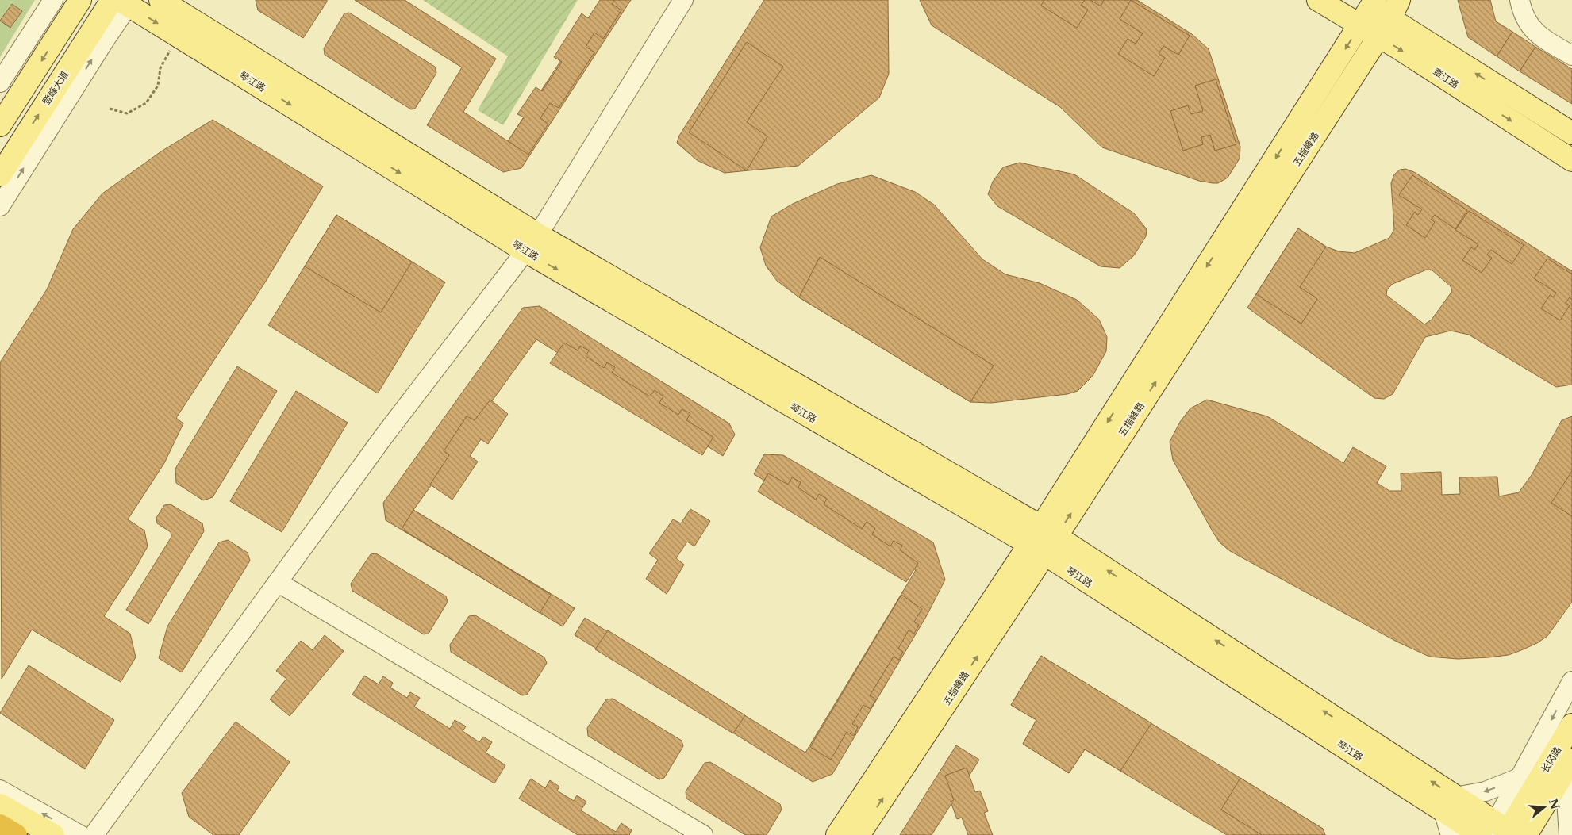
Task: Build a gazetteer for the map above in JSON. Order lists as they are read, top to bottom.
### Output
{
  "streets": {
    "main road": [
      "章江路",
      "琴江路",
      "登峰大道",
      "五指峰路",
      "长冈路"
    ]
  },
  "crossings": [
    ["章江路", "五指峰路"],
    ["琴江路", "登峰大道"],
    ["琴江路", "五指峰路"],
    ["琴江路", "长冈路"]
  ],
  "north": "right"
}
